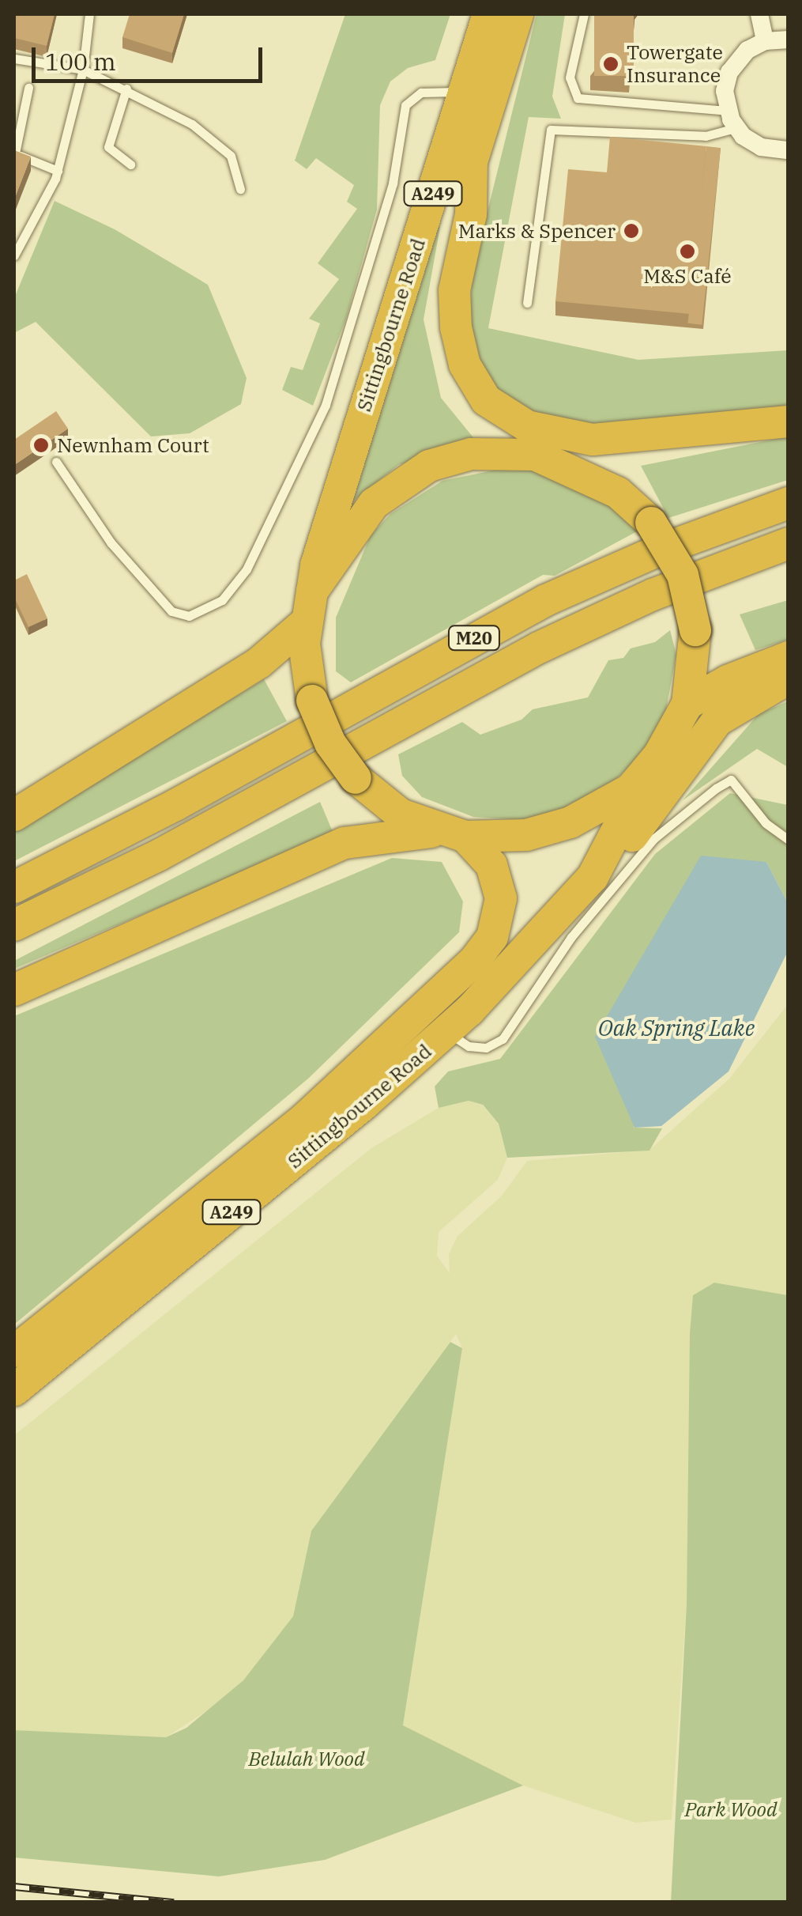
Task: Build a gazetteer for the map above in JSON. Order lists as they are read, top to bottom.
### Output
{
  "streets": {
    "highway": ["A249", "Sittingbourne Road", "M20"]
  },
  "water": ["Oak Spring Lake"],
  "parks": ["Belulah Wood", "Park Wood"],
  "places": [
    "Towergate Insurance",
    "Marks & Spencer",
    "M&S Café",
    "Newnham Court"
  ],
  "scale_bar": "100 m"
}
